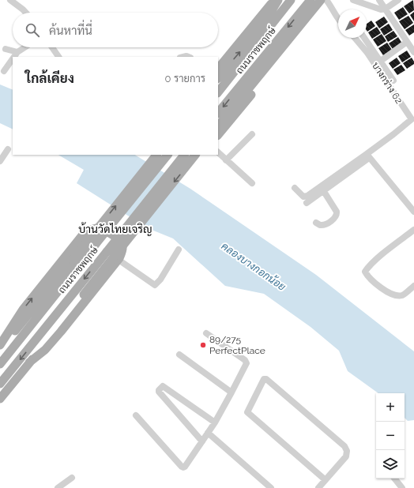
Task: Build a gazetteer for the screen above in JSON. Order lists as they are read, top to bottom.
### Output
{
  "streets": {
    "main road": ["ถนนราชพฤกษ์"],
    "street": ["บางกร่าง 62"]
  },
  "districts": ["บ้านวัดไทยเจริญ"],
  "water": ["คลองบางกอกน้อย"],
  "places": ["89/275 PerfectPlace"],
  "north": "top right",
  "page": {
    "search": "ค้นหาที่นี่",
    "heading": ["ใกล้เคียง", "0 รายการ"],
    "map_buttons": ["+", "−"]
  }
}
